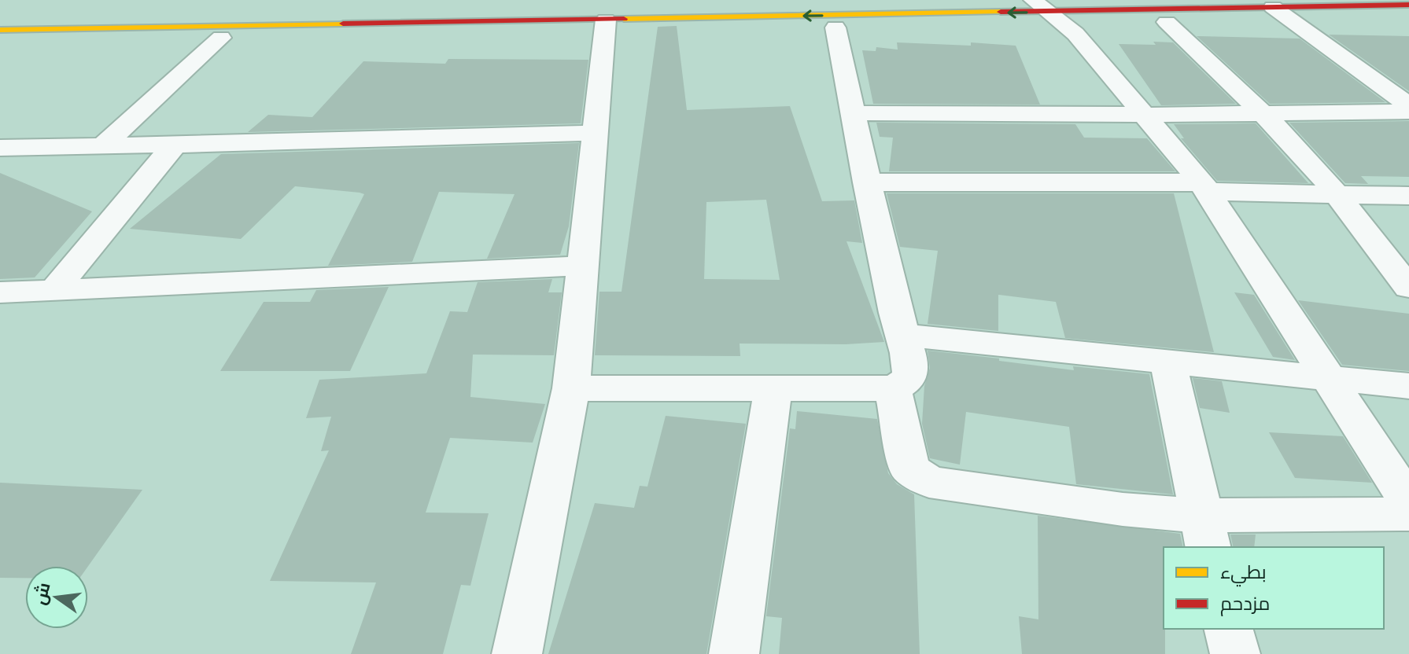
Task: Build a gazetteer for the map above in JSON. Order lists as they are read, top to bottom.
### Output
{
  "legend": ["بطيء", "مزدحم"],
  "north": "left"
}
